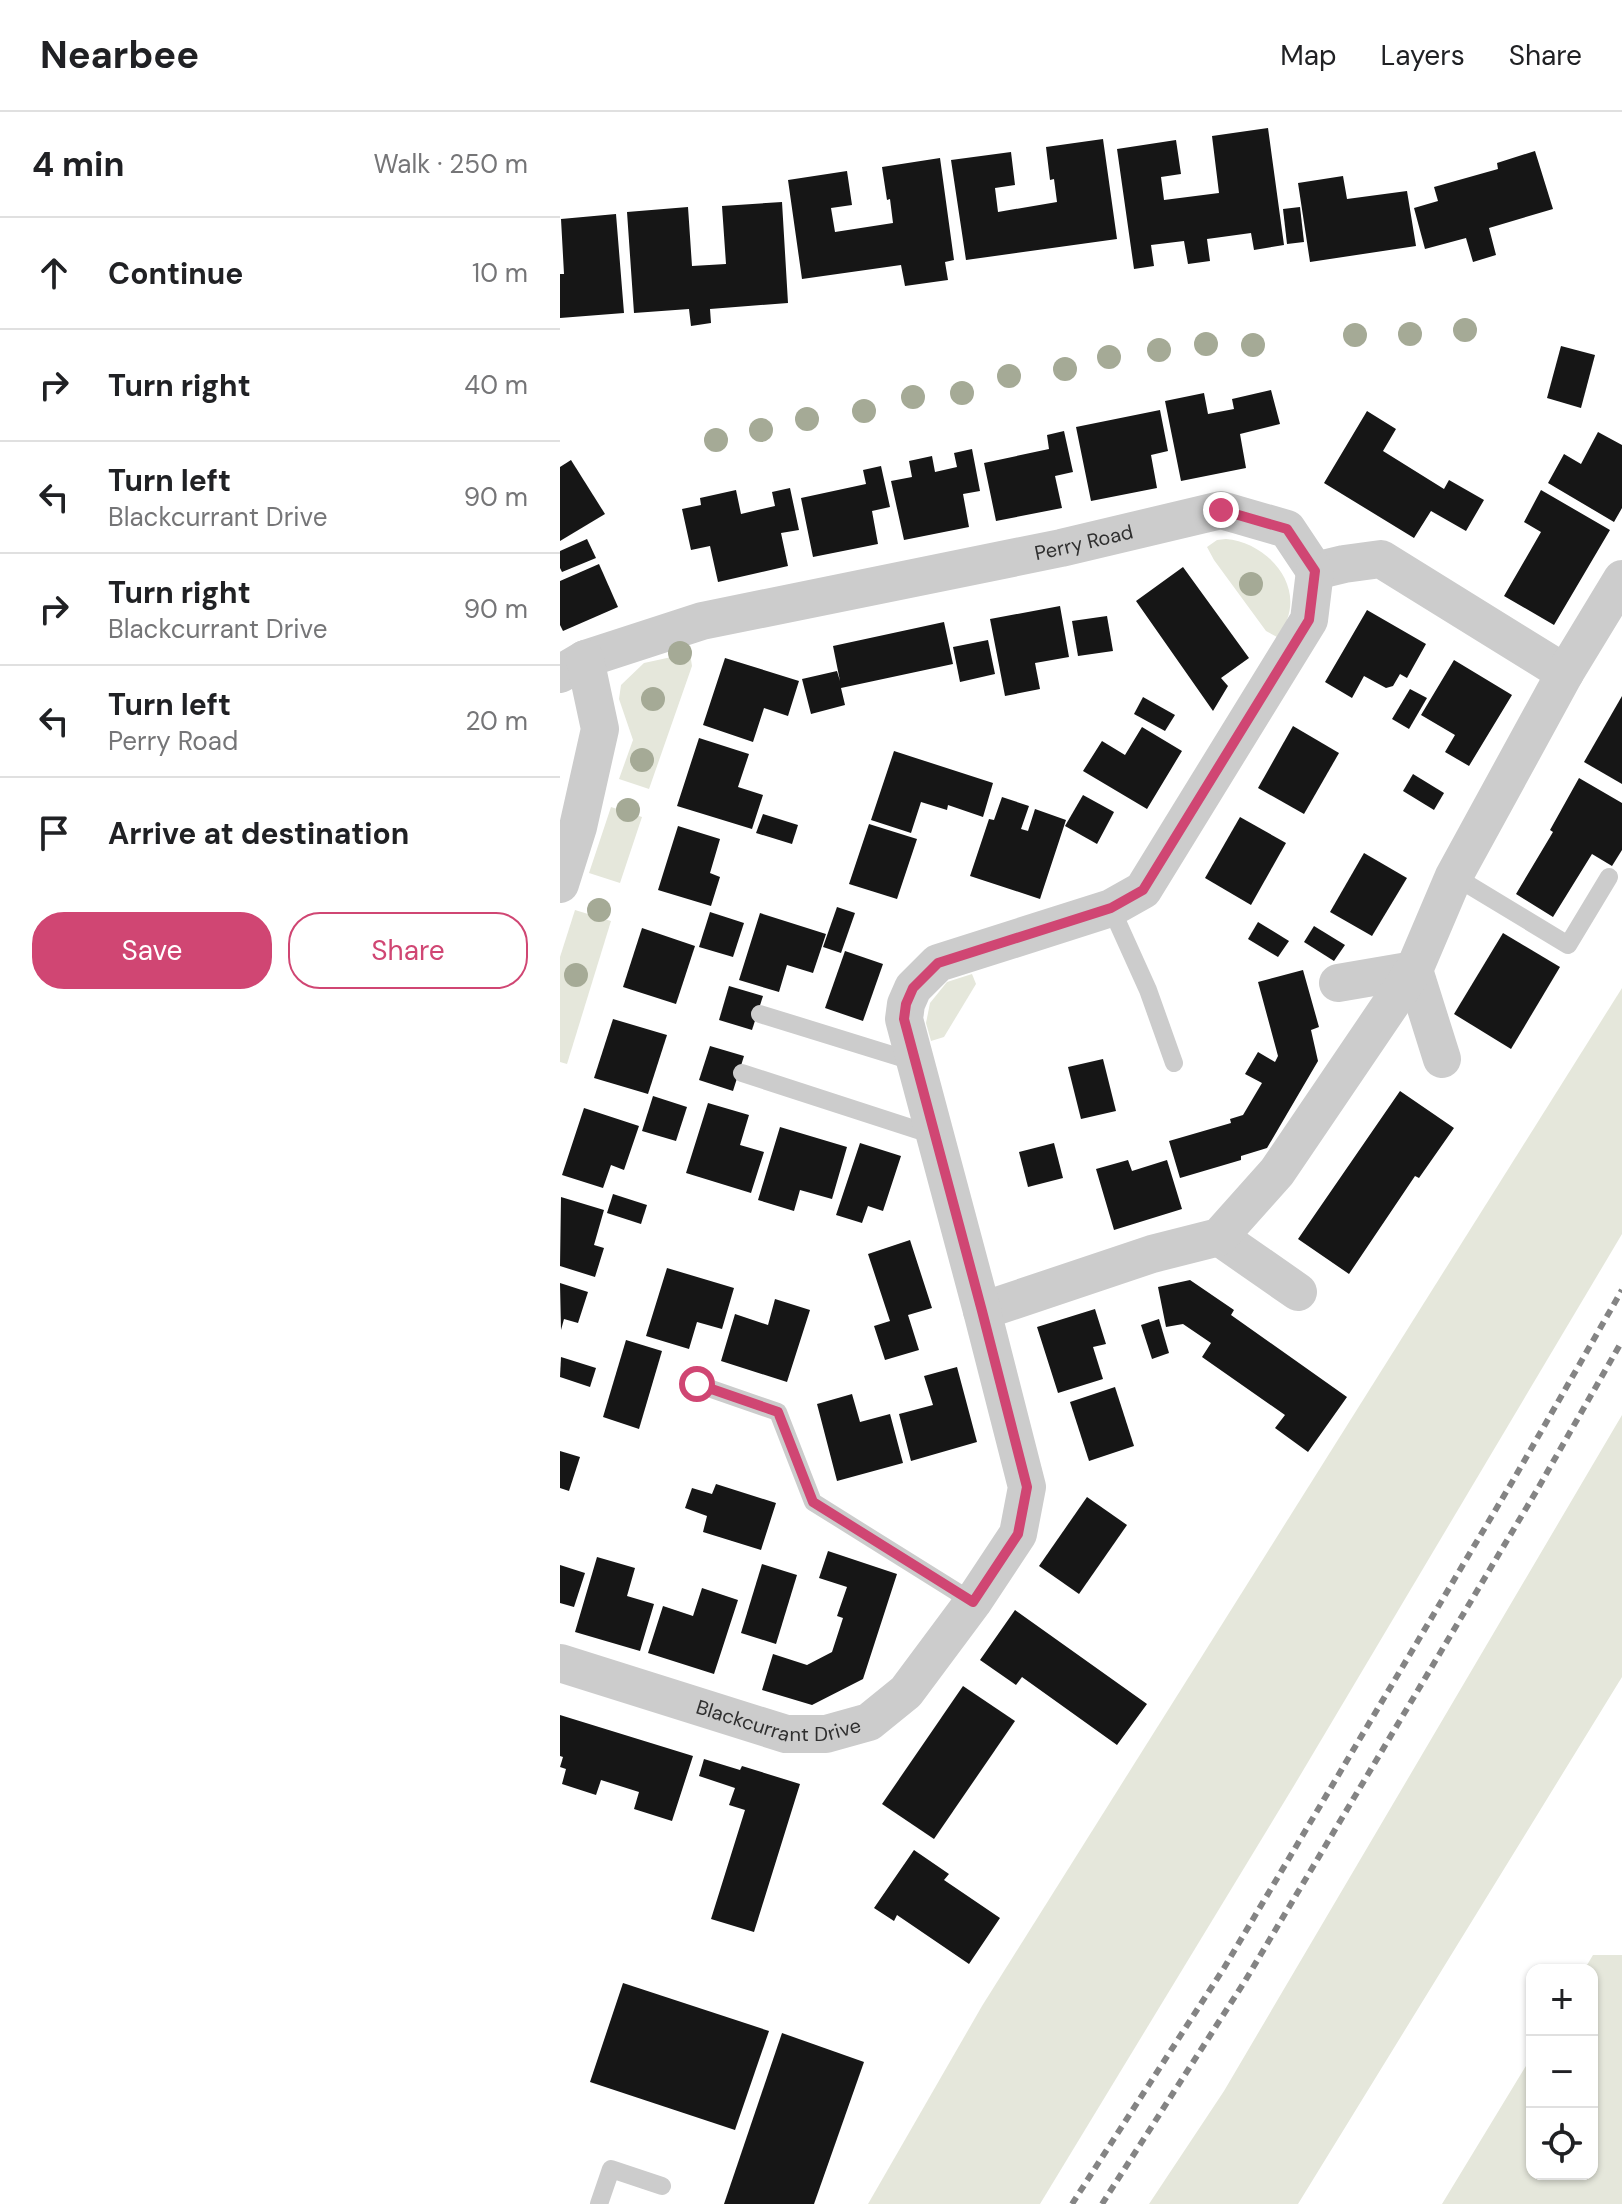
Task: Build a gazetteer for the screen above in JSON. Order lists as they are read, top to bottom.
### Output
{
  "streets": {
    "street": ["Perry Road", "Blackcurrant Drive"]
  },
  "crossings": [
    ["Perry Road", "Blackcurrant Drive"]
  ],
  "page": {
    "header": "Nearbee",
    "nav": ["Map", "Layers", "Share"],
    "heading": ["4 min", "Walk · 250 m"],
    "list": [
      ["Continue", "10 m"],
      ["Turn right", "40 m"],
      ["Turn left", "Blackcurrant Drive", "90 m"],
      ["Turn right", "Blackcurrant Drive", "90 m"],
      ["Turn left", "Perry Road", "20 m"],
      "Arrive at destination"
    ],
    "buttons": ["Save", "Share"],
    "map_buttons": ["+", "−"]
  }
}
